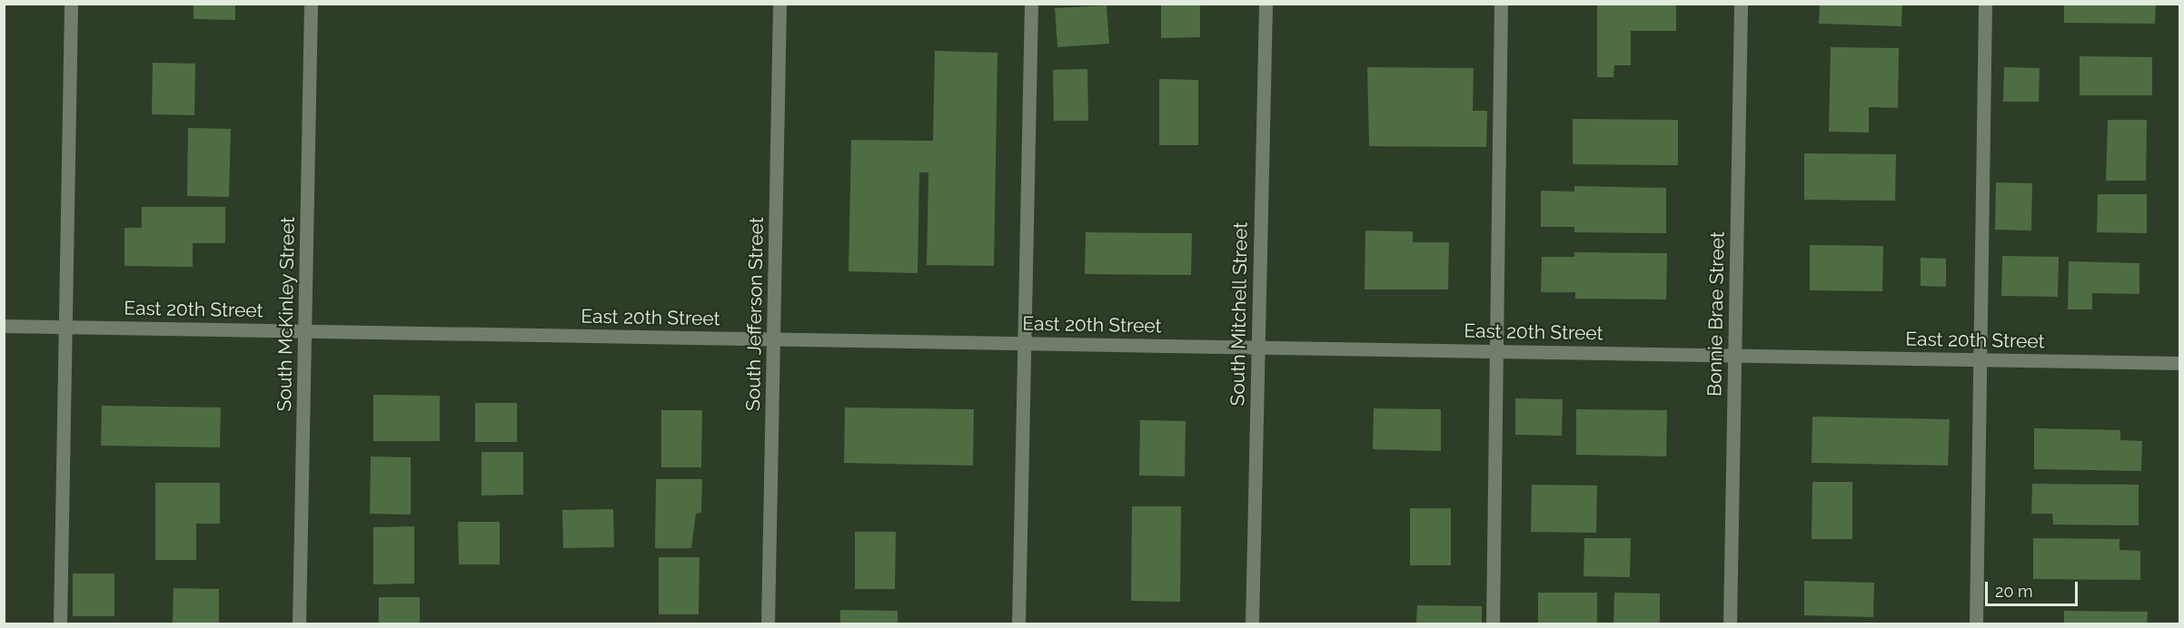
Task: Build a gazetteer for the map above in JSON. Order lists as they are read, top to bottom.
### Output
{
  "streets": {
    "street": [
      "East 20th Street",
      "South McKinley Street",
      "South Jefferson Street",
      "South Mitchell Street",
      "Bonnie Brae Street"
    ]
  },
  "crossings": [
    ["East 20th Street", "South McKinley Street"],
    ["East 20th Street", "South Jefferson Street"],
    ["East 20th Street", "South Mitchell Street"],
    ["East 20th Street", "Bonnie Brae Street"]
  ],
  "scale_bar": "20 m"
}
